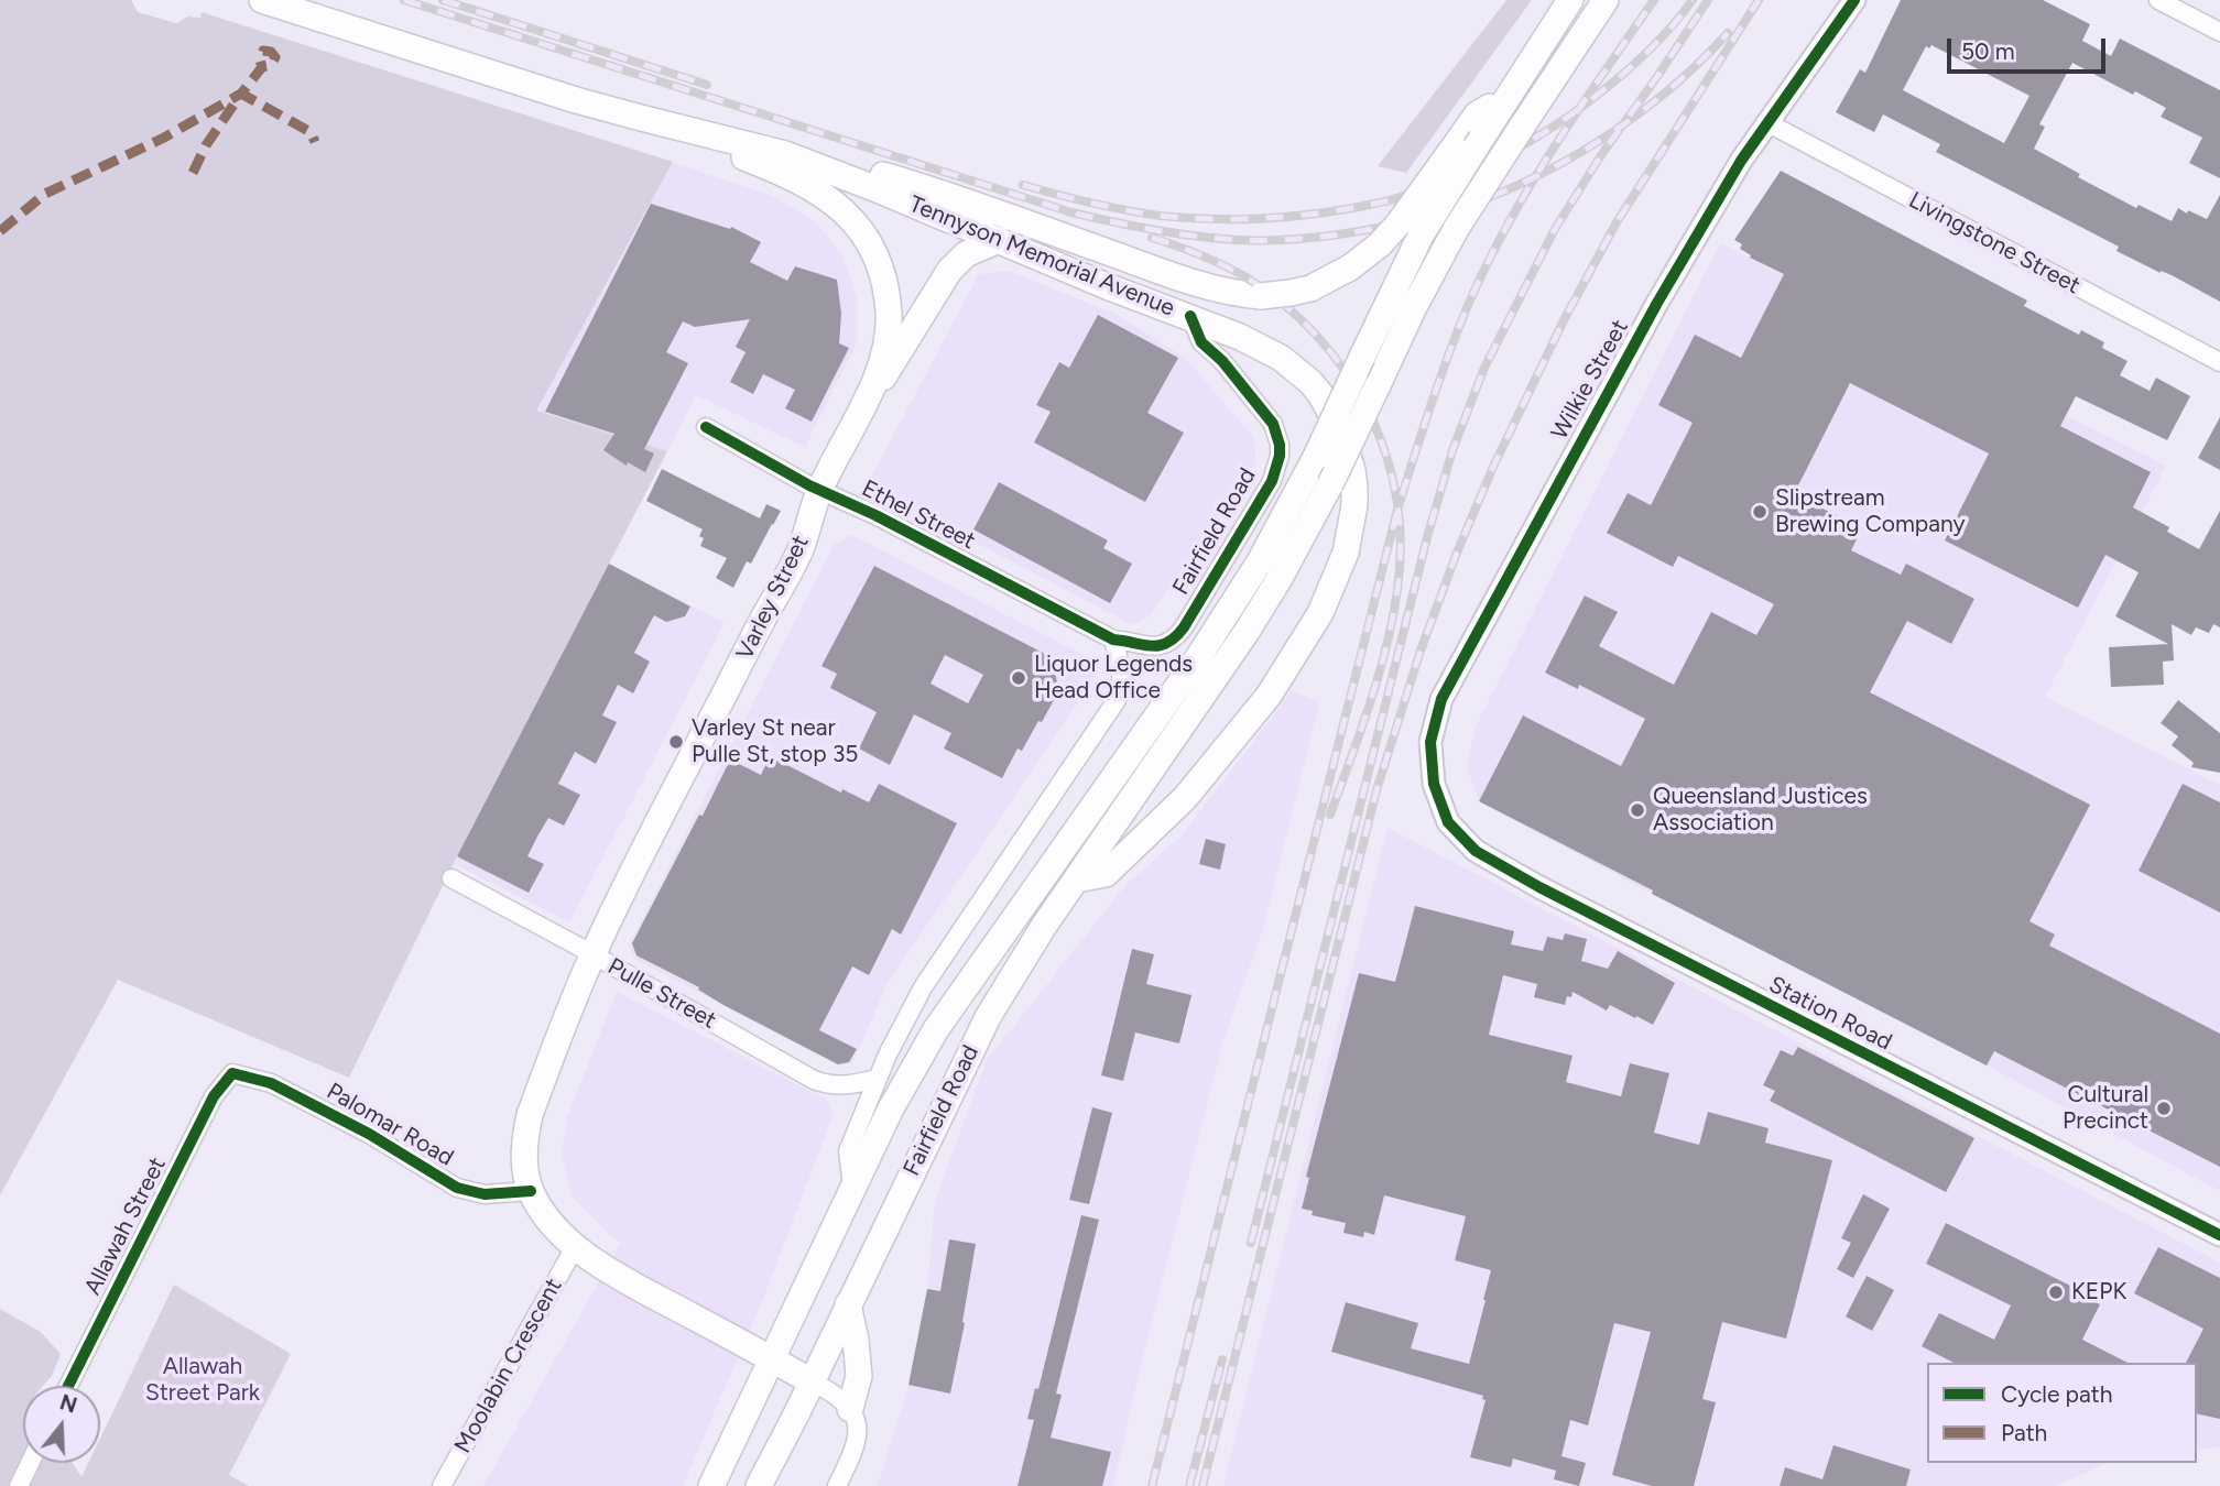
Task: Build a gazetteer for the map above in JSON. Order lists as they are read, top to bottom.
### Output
{
  "streets": {
    "main road": ["Tennyson Memorial Avenue", "Fairfield Road", "Varley Street"],
    "street": [
      "Livingstone Street",
      "Wilkie Street",
      "Ethel Street",
      "Pulle Street",
      "Station Road",
      "Palomar Road",
      "Allawah Street",
      "Moolabin Crescent"
    ]
  },
  "crossings": [
    ["Livingstone Street", "Wilkie Street"],
    ["Tennyson Memorial Avenue", "Fairfield Road"],
    ["Tennyson Memorial Avenue", "Varley Street"],
    ["Wilkie Street", "Station Road"],
    ["Ethel Street", "Fairfield Road"],
    ["Ethel Street", "Varley Street"],
    ["Varley Street", "Pulle Street"],
    ["Varley Street", "Palomar Road"],
    ["Palomar Road", "Allawah Street"]
  ],
  "parks": ["Allawah Street Park"],
  "places": [
    "Slipstream Brewing Company",
    "Liquor Legends Head Office",
    "Varley St near Pulle St, stop 35",
    "Queensland Justices Association",
    "Cultural Precinct",
    "KEPK"
  ],
  "legend": ["Cycle path", "Path"],
  "scale_bar": "50 m",
  "north": "top"
}
